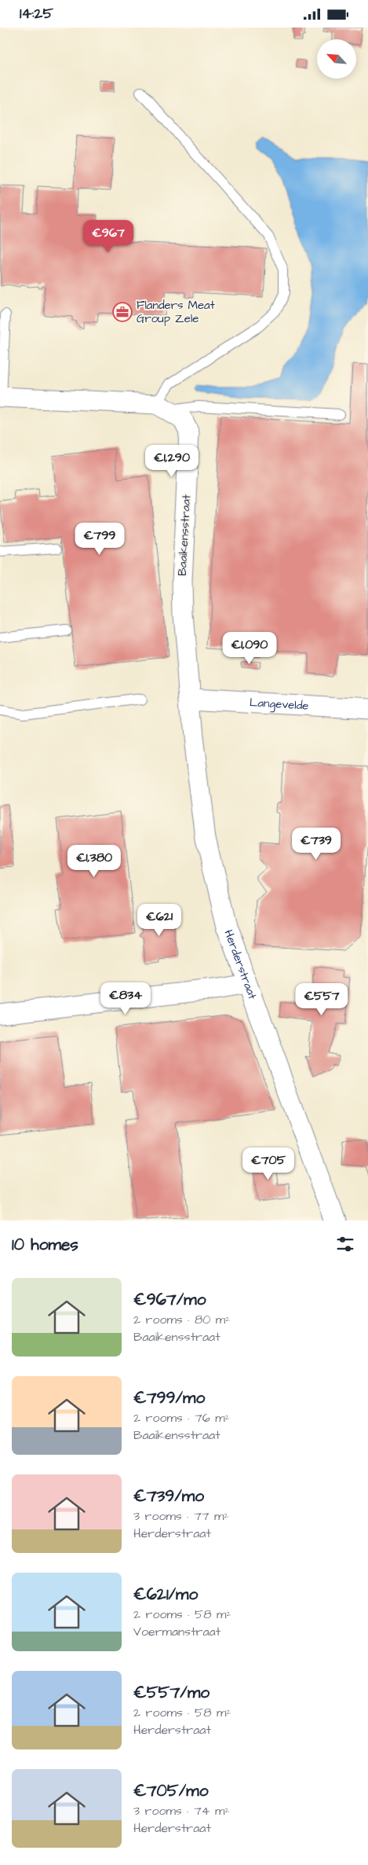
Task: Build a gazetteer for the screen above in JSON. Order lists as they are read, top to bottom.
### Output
{
  "streets": {
    "street": ["Baaikensstraat", "Langevelde", "Herderstraat"]
  },
  "crossings": [
    ["Baaikensstraat", "Langevelde"],
    ["Baaikensstraat", "Herderstraat"],
    ["Langevelde", "Herderstraat"]
  ],
  "places": {
    "office": ["Flanders Meat Group Zele"]
  },
  "north": "top left",
  "page": {
    "status": "14:25",
    "price": [
      "€967",
      "€1,290",
      "€799",
      "€1,090",
      "€739",
      "€1,380",
      "€621",
      "€834",
      "€557",
      "€705"
    ],
    "heading": "10 homes",
    "list": [
      {
        "name": "€967/mo",
        "note": "2 rooms · 80 m² · Baaikensstraat"
      },
      {
        "name": "€799/mo",
        "note": "2 rooms · 76 m² · Baaikensstraat"
      },
      {
        "name": "€739/mo",
        "note": "3 rooms · 77 m² · Herderstraat"
      },
      {
        "name": "€621/mo",
        "note": "2 rooms · 58 m² · Voermanstraat"
      },
      {
        "name": "€557/mo",
        "note": "2 rooms · 58 m² · Herderstraat"
      },
      {
        "name": "€705/mo",
        "note": "3 rooms · 74 m² · Herderstraat"
      }
    ]
  }
}
